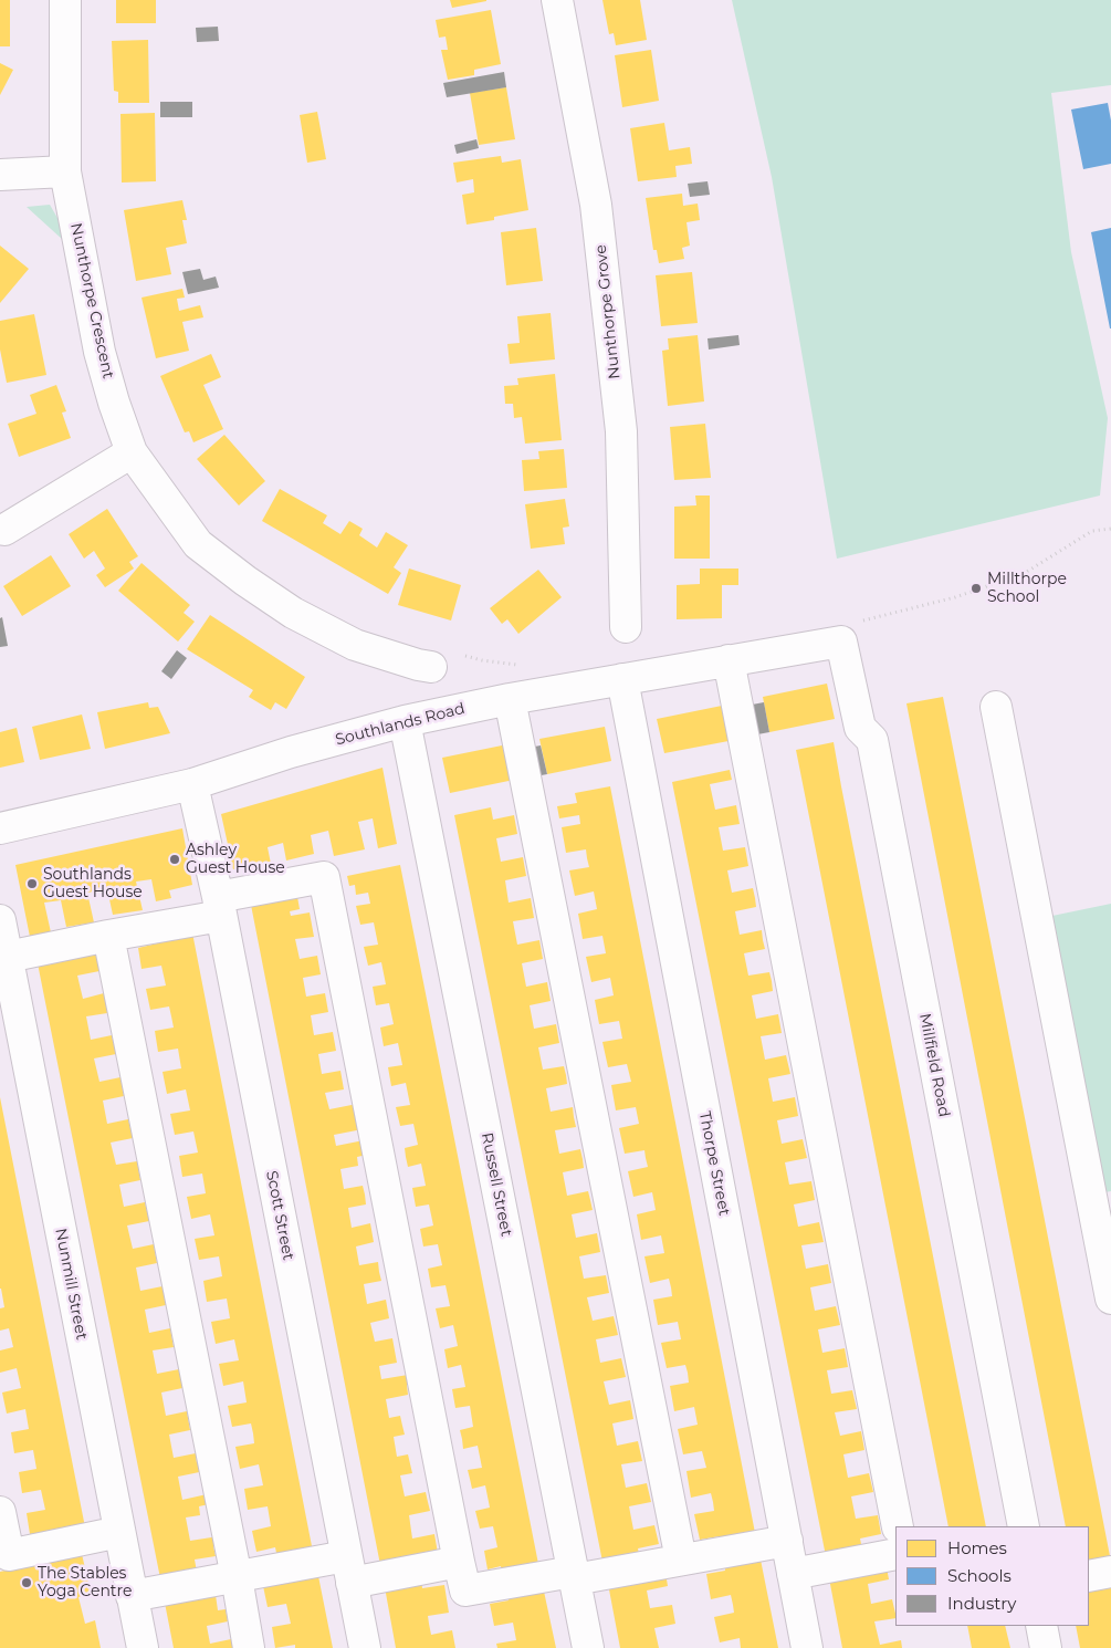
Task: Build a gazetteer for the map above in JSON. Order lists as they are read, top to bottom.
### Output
{
  "streets": {
    "street": [
      "Nunthorpe Crescent",
      "Nunthorpe Grove",
      "Southlands Road",
      "Millfield Road",
      "Thorpe Street",
      "Russell Street",
      "Scott Street",
      "Nunmill Street"
    ]
  },
  "crossings": [
    ["Southlands Road", "Millfield Road"],
    ["Southlands Road", "Thorpe Street"],
    ["Southlands Road", "Russell Street"],
    ["Southlands Road", "Scott Street"]
  ],
  "places": [
    "Millthorpe School",
    "Ashley Guest House",
    "Southlands Guest House",
    "The Stables Yoga Centre"
  ],
  "legend": ["Homes", "Schools", "Industry"]
}
